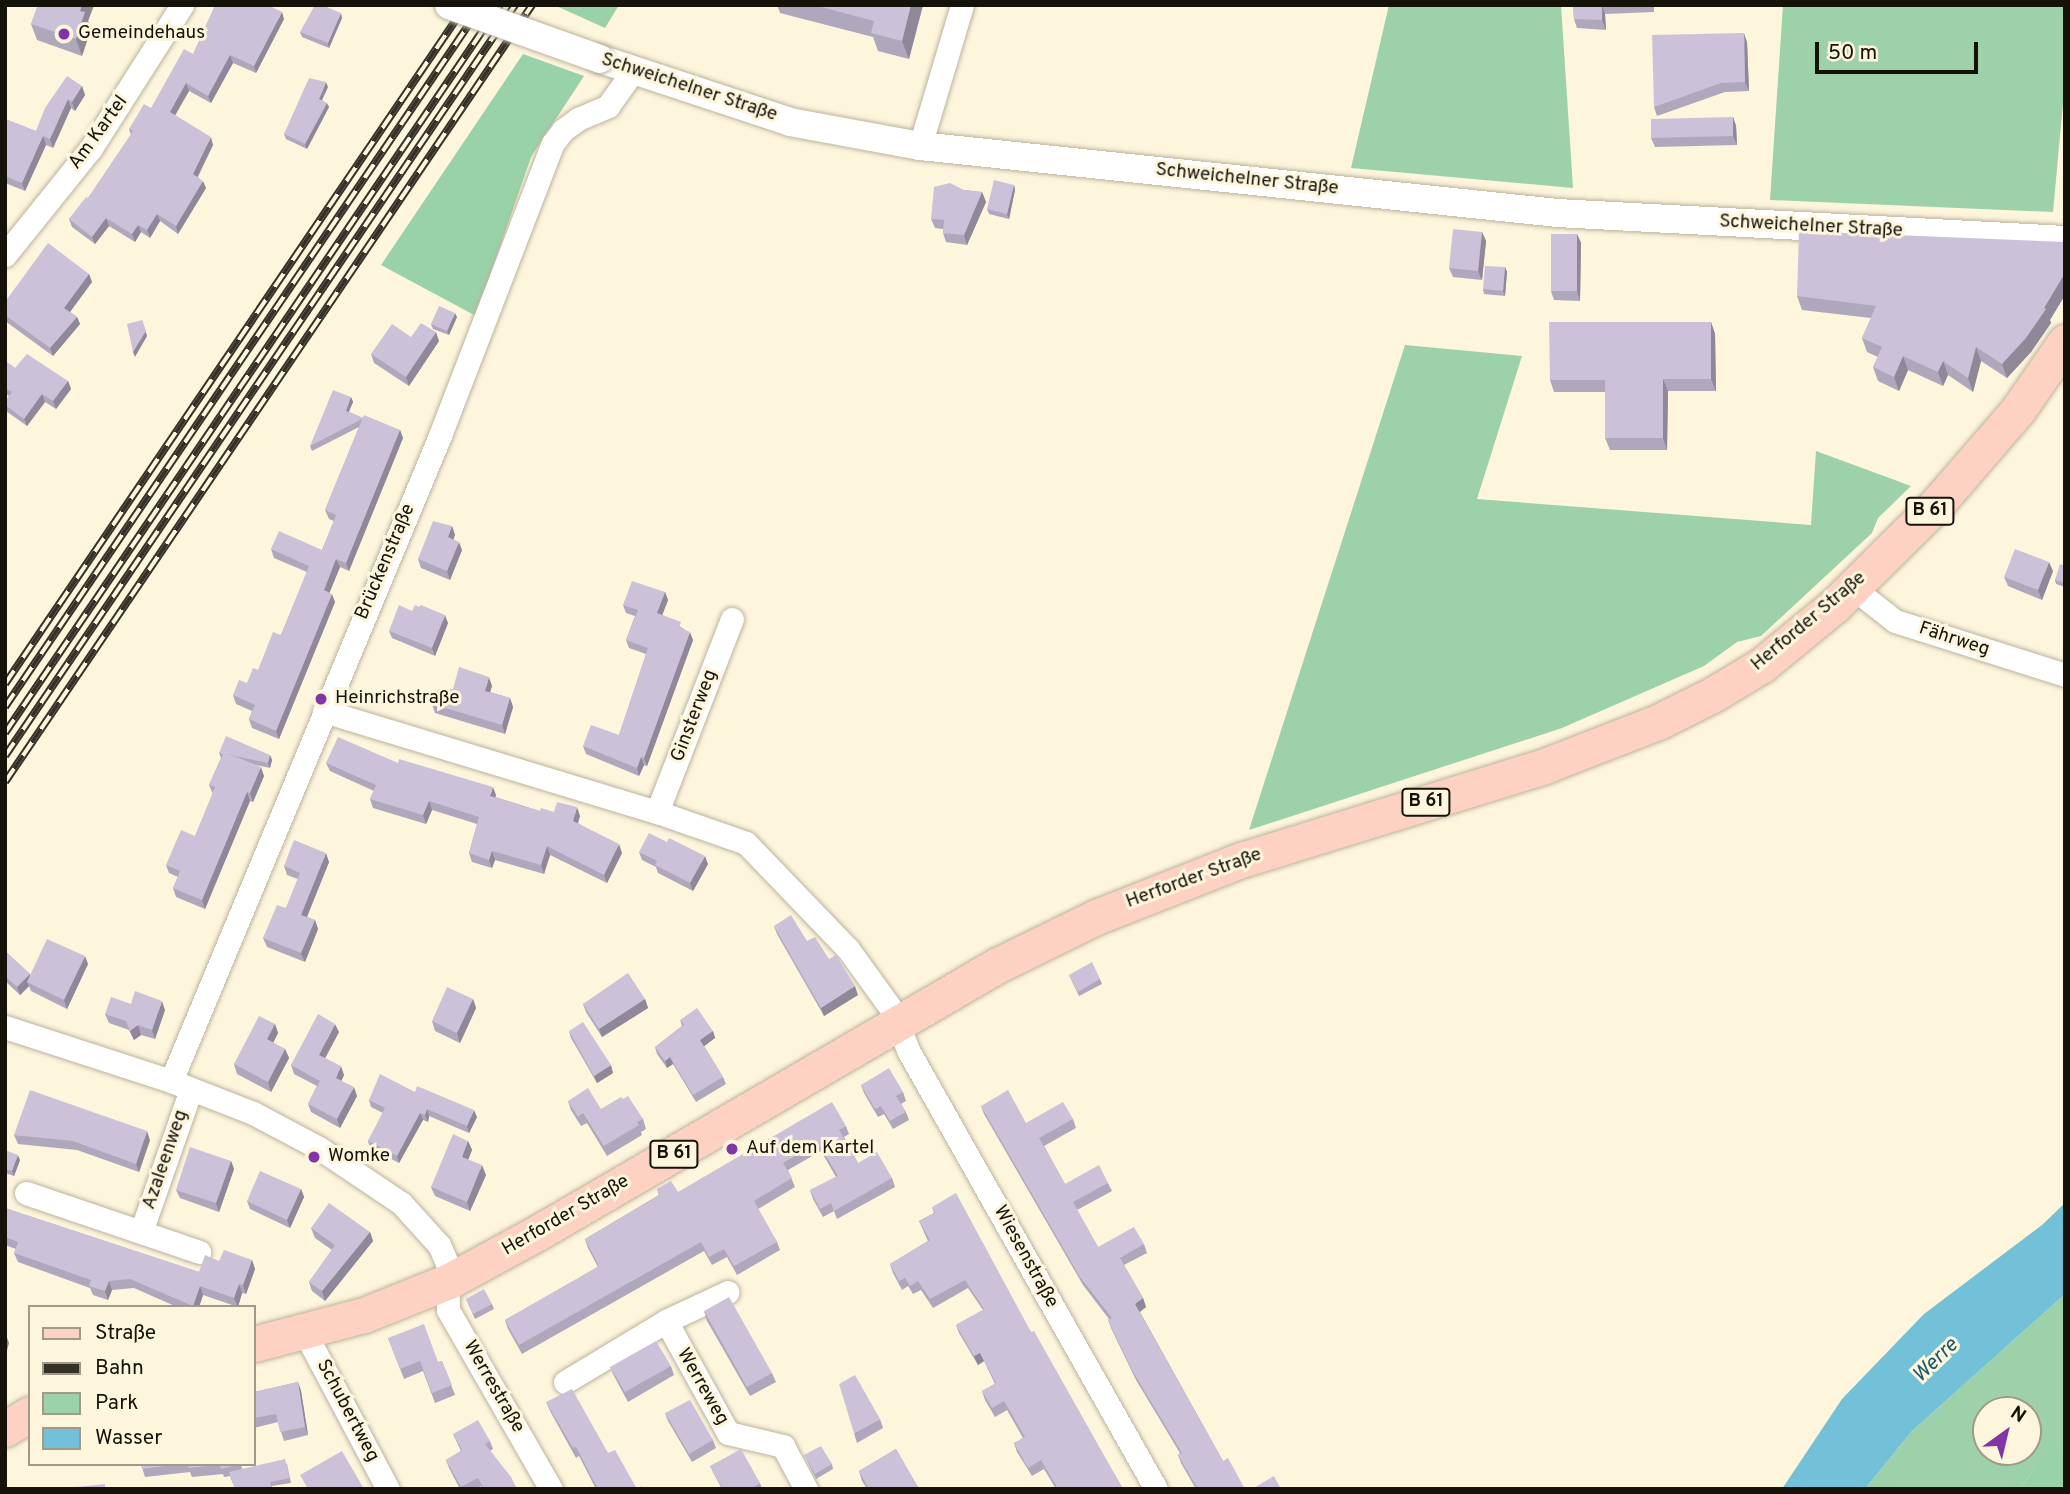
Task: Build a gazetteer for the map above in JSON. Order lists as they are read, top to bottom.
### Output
{
  "streets": {
    "main road": ["B 61", "Herforder Straße"],
    "street": [
      "Schweichelner Straße",
      "Am Kartel",
      "Brückenstraße",
      "Fährweg",
      "Ginsterweg",
      "Azaleenweg",
      "Wiesenstraße",
      "Werrestraße",
      "Werreweg",
      "Schubertweg"
    ]
  },
  "crossings": [
    ["Schweichelner Straße", "Brückenstraße"],
    ["Brückenstraße", "Azaleenweg"],
    ["Herforder Straße", "Fährweg"],
    ["Herforder Straße", "Wiesenstraße"],
    ["Herforder Straße", "Werrestraße"],
    ["Herforder Straße", "Schubertweg"]
  ],
  "water": ["Werre"],
  "places": [
    "Gemeindehaus",
    "Heinrichstraße",
    "Auf dem Kartel",
    "Womke"
  ],
  "legend": [
    "Straße",
    "Bahn",
    "Park",
    "Wasser"
  ],
  "scale_bar": "50 m",
  "north": "top right"
}
